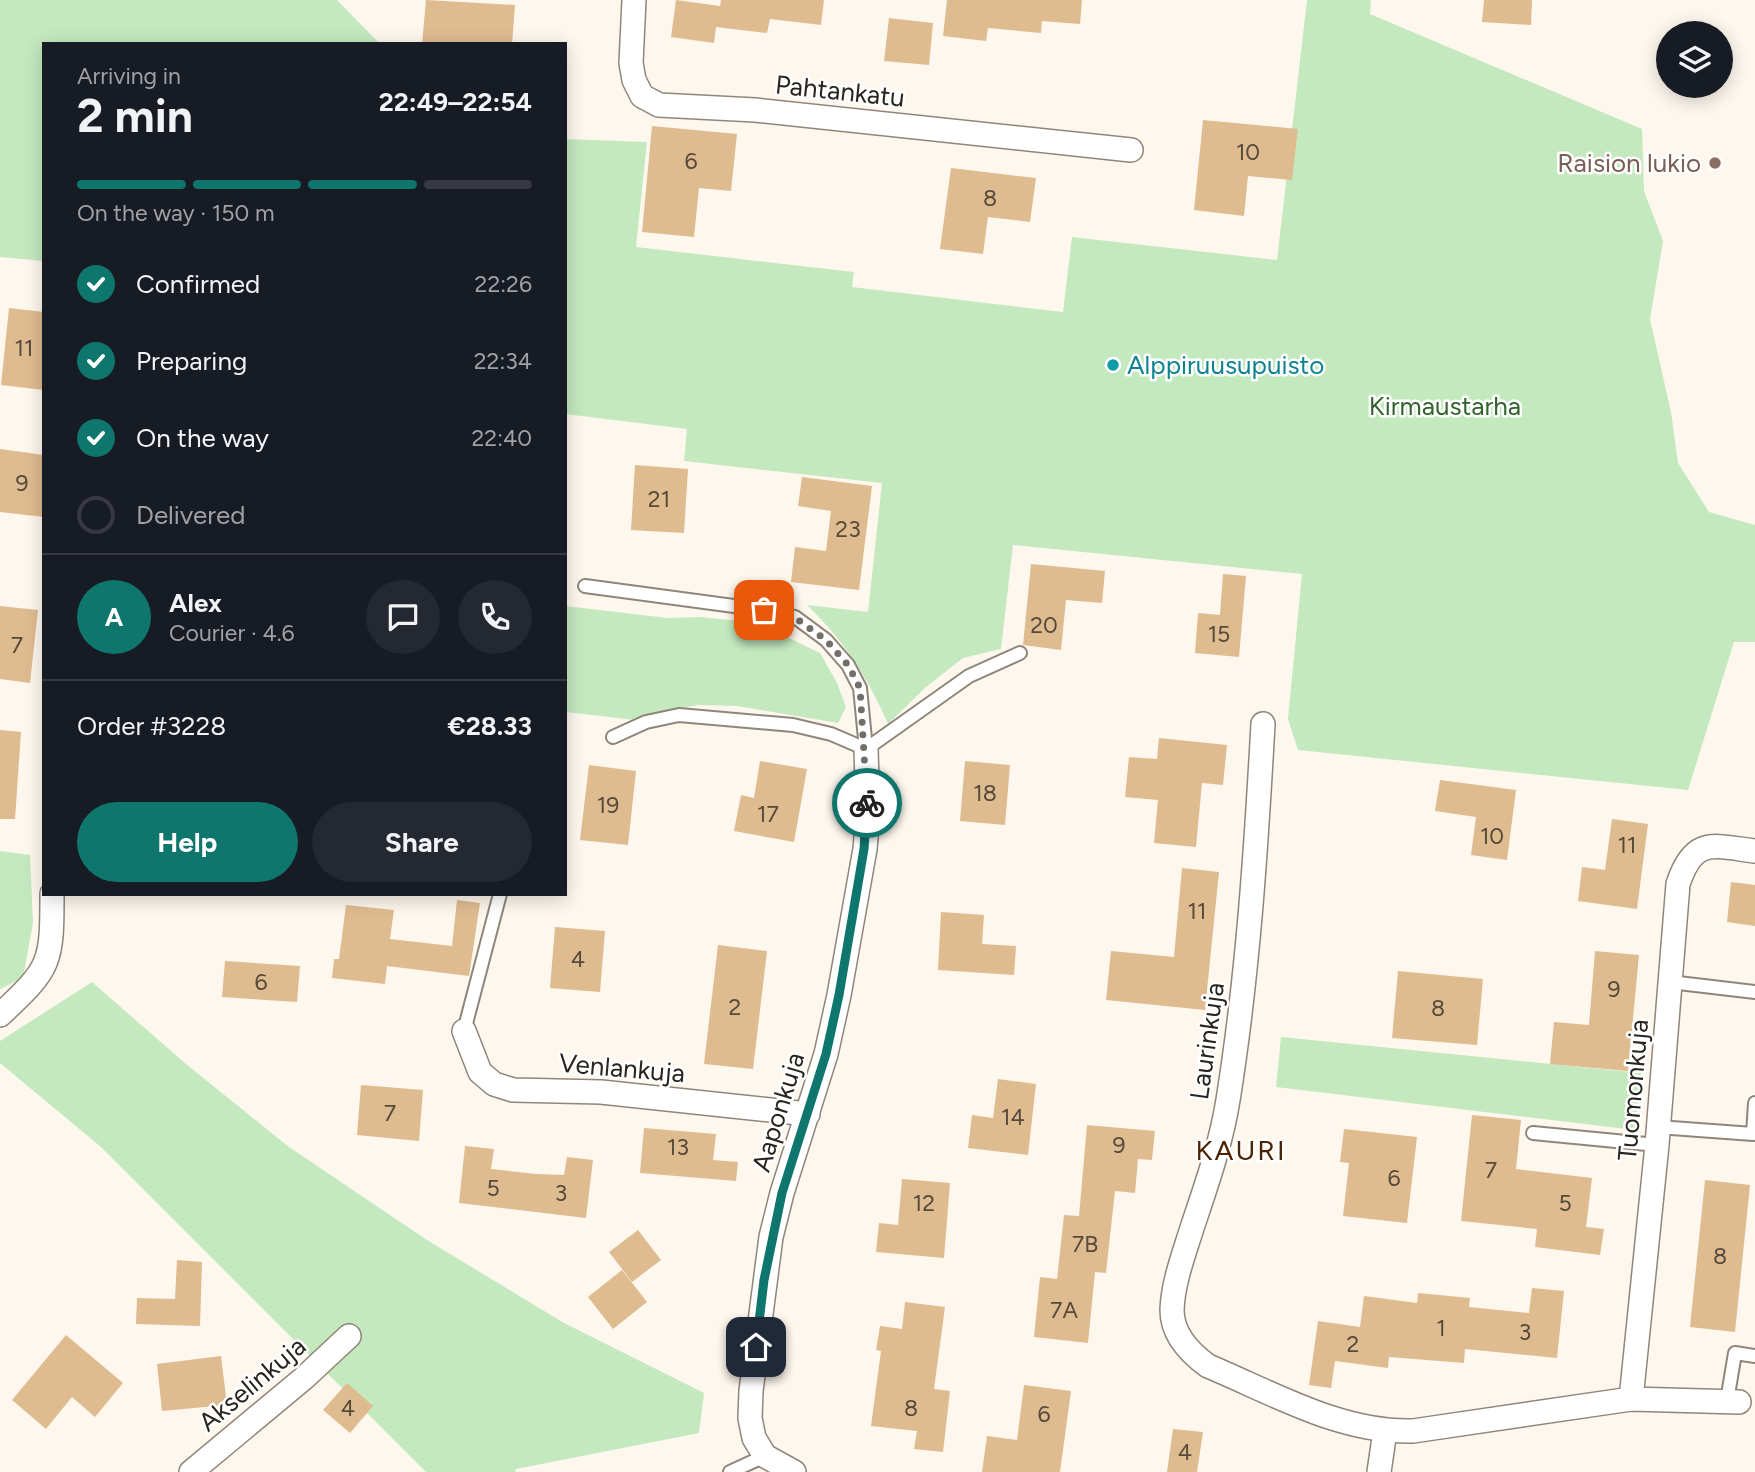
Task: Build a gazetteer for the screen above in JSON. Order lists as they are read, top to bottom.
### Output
{
  "streets": {
    "street": [
      "Pahtankatu",
      "Laurinkuja",
      "Venlankuja",
      "Tuomonkuja",
      "Aaponkuja",
      "Akselinkuja"
    ]
  },
  "crossings": [
    ["Laurinkuja", "Tuomonkuja"],
    ["Venlankuja", "Aaponkuja"]
  ],
  "districts": ["KAURI"],
  "parks": ["Kirmaustarha"],
  "places": ["Raision lukio", "Alppiruusupuisto"],
  "house_numbers": [
    "10",
    "6",
    "8",
    "11",
    "9",
    "21",
    "23",
    "20",
    "15",
    "7",
    "18",
    "19",
    "17",
    "10",
    "11",
    "11",
    "4",
    "6",
    "9",
    "2",
    "8",
    "7",
    "14",
    "9",
    "13",
    "7",
    "6",
    "5",
    "3",
    "12",
    "5",
    "7B",
    "8",
    "7A",
    "1",
    "3",
    "2",
    "4",
    "8",
    "6",
    "4"
  ],
  "page": {
    "heading": ["2 min", "Arriving in", "22:49–22:54"],
    "panel": [
      "Alex",
      "Courier · 4.6",
      "Order #3228",
      "€28.33"
    ],
    "bar": "On the way · 150 m",
    "list": [
      ["Confirmed", "22:26"],
      ["Preparing", "22:34"],
      ["On the way", "22:40"],
      "Delivered"
    ],
    "round": "A",
    "buttons": ["Help", "Share"]
  }
}
